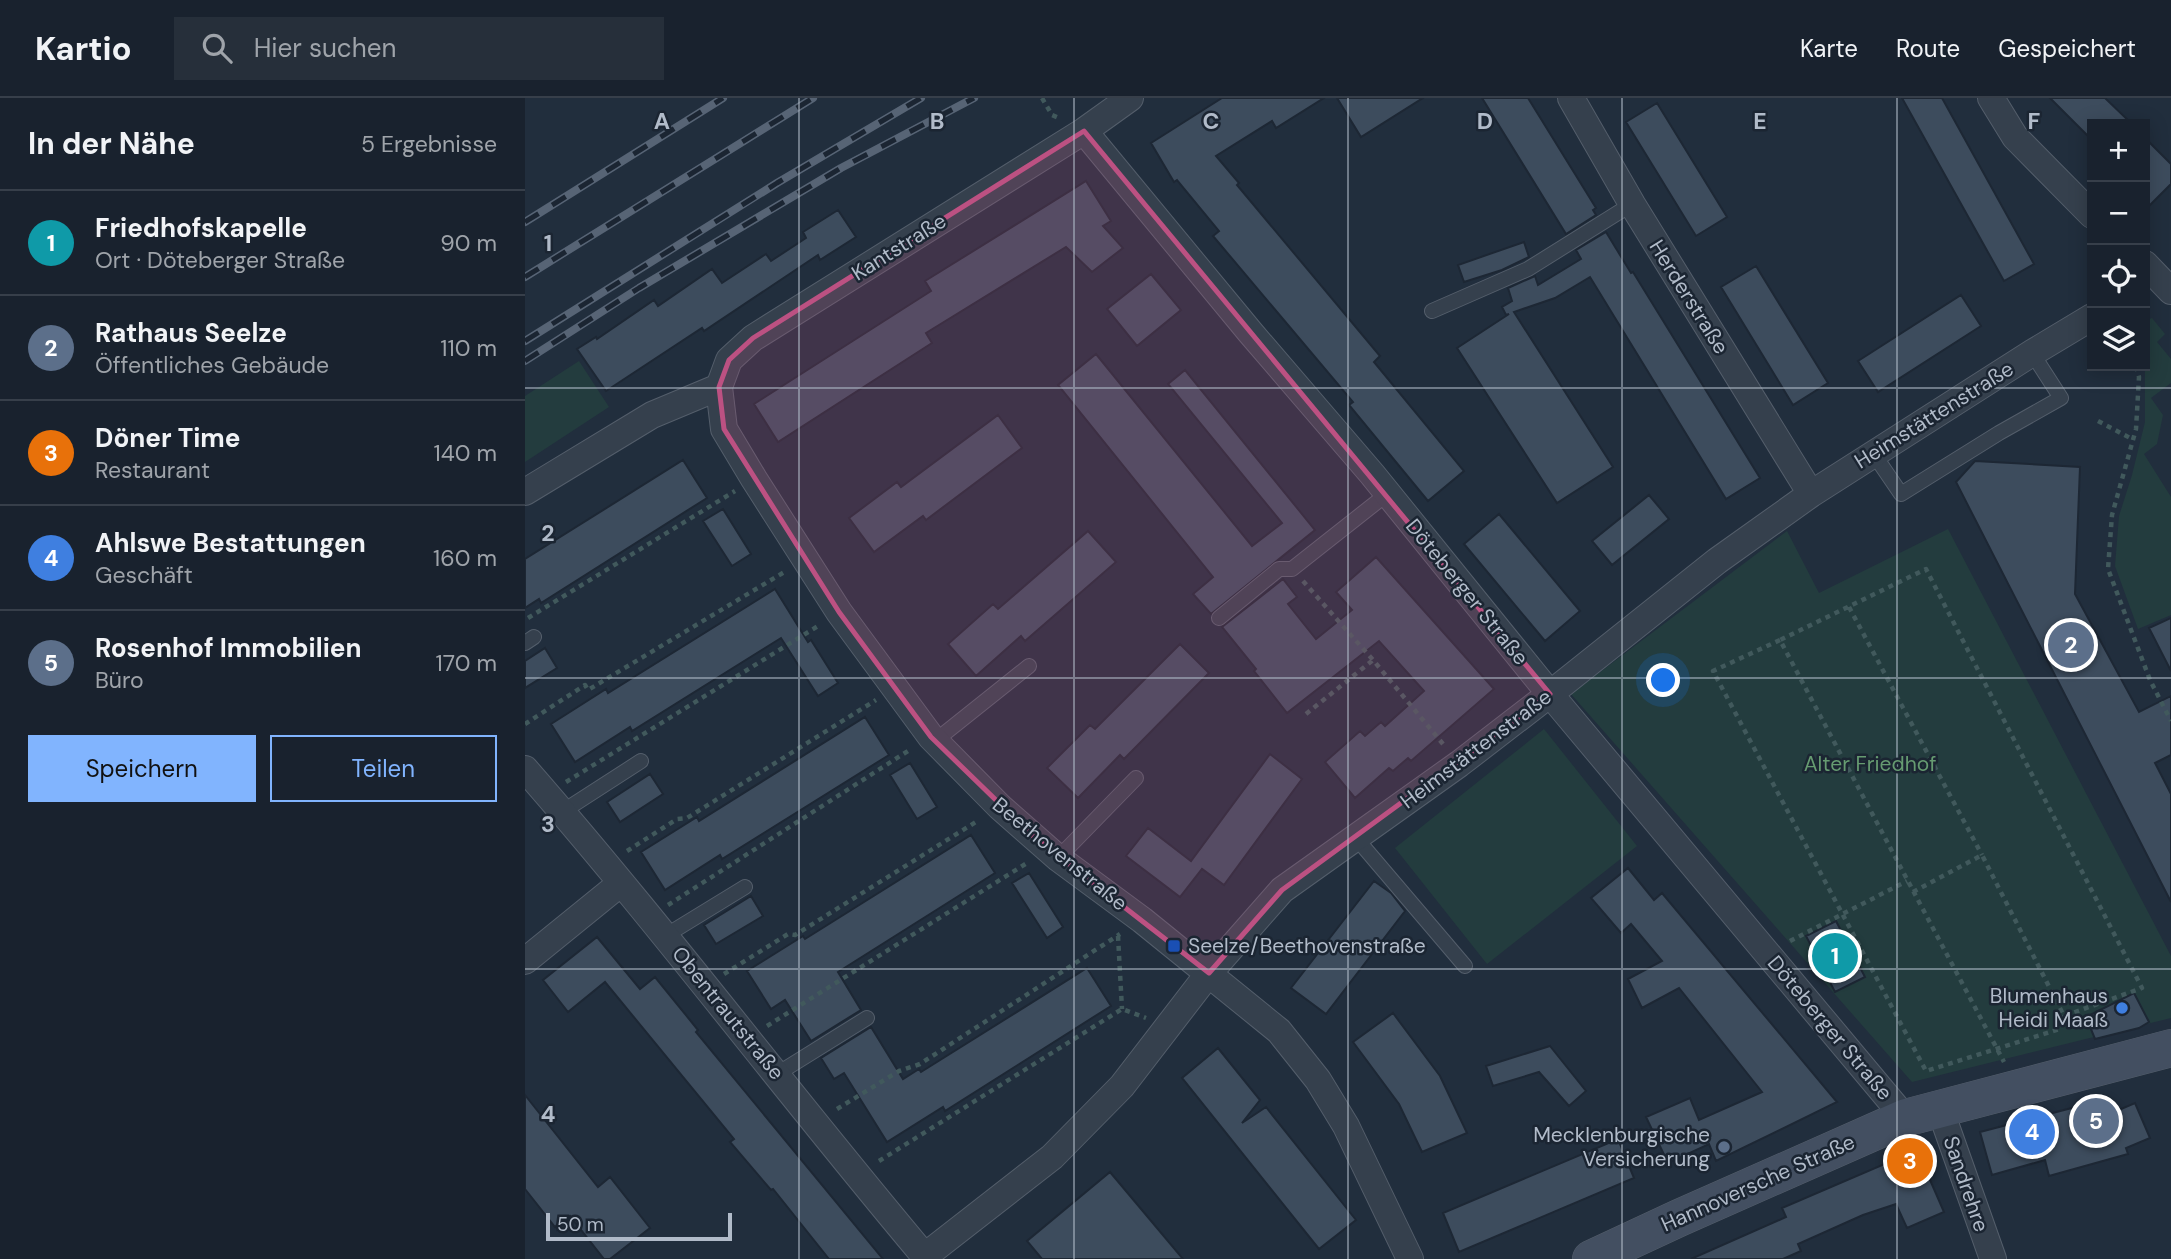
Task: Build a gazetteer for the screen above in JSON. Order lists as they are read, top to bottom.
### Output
{
  "streets": {
    "street": [
      "Kantstraße",
      "Herderstraße",
      "Heimstättenstraße",
      "Döteberger Straße",
      "Beethovenstraße",
      "Obentrautstraße",
      "Hannoversche Straße",
      "Sandrehre"
    ]
  },
  "crossings": [
    ["Kantstraße", "Döteberger Straße"],
    ["Kantstraße", "Beethovenstraße"],
    ["Herderstraße", "Heimstättenstraße"],
    ["Heimstättenstraße", "Döteberger Straße"],
    ["Heimstättenstraße", "Beethovenstraße"],
    ["Heimstättenstraße", "Obentrautstraße"],
    ["Döteberger Straße", "Hannoversche Straße"],
    ["Hannoversche Straße", "Sandrehre"]
  ],
  "parks": ["Alter Friedhof"],
  "places": {
    "transit": ["Seelze/Beethovenstraße"],
    "other": ["Blumenhaus Heidi Maaß", "Mecklenburgische Versicherung"]
  },
  "scale_bar": "50 m",
  "page": {
    "header": "Kartio",
    "search": "Hier suchen",
    "nav": ["Karte", "Route", "Gespeichert"],
    "heading": ["In der Nähe", "5 Ergebnisse"],
    "map_buttons": ["+", "−"],
    "list": [
      {
        "mark": "1",
        "name": "Friedhofskapelle",
        "note": "Ort · Döteberger Straße",
        "value": "90 m"
      },
      {
        "mark": "2",
        "name": "Rathaus Seelze",
        "note": "Öffentliches Gebäude",
        "value": "110 m"
      },
      {
        "mark": "3",
        "name": "Döner Time",
        "note": "Restaurant",
        "value": "140 m"
      },
      {
        "mark": "4",
        "name": "Ahlswe Bestattungen",
        "note": "Geschäft",
        "value": "160 m"
      },
      {
        "mark": "5",
        "name": "Rosenhof Immobilien",
        "note": "Büro",
        "value": "170 m"
      }
    ],
    "pins": [
      "2",
      "1",
      "5",
      "4",
      "3"
    ],
    "buttons": ["Speichern", "Teilen"],
    "scale": "50 m"
  },
  "grid": {
    "columns": [
      "A",
      "B",
      "C",
      "D",
      "E",
      "F"
    ],
    "rows": [
      "1",
      "2",
      "3",
      "4"
    ]
  }
}
